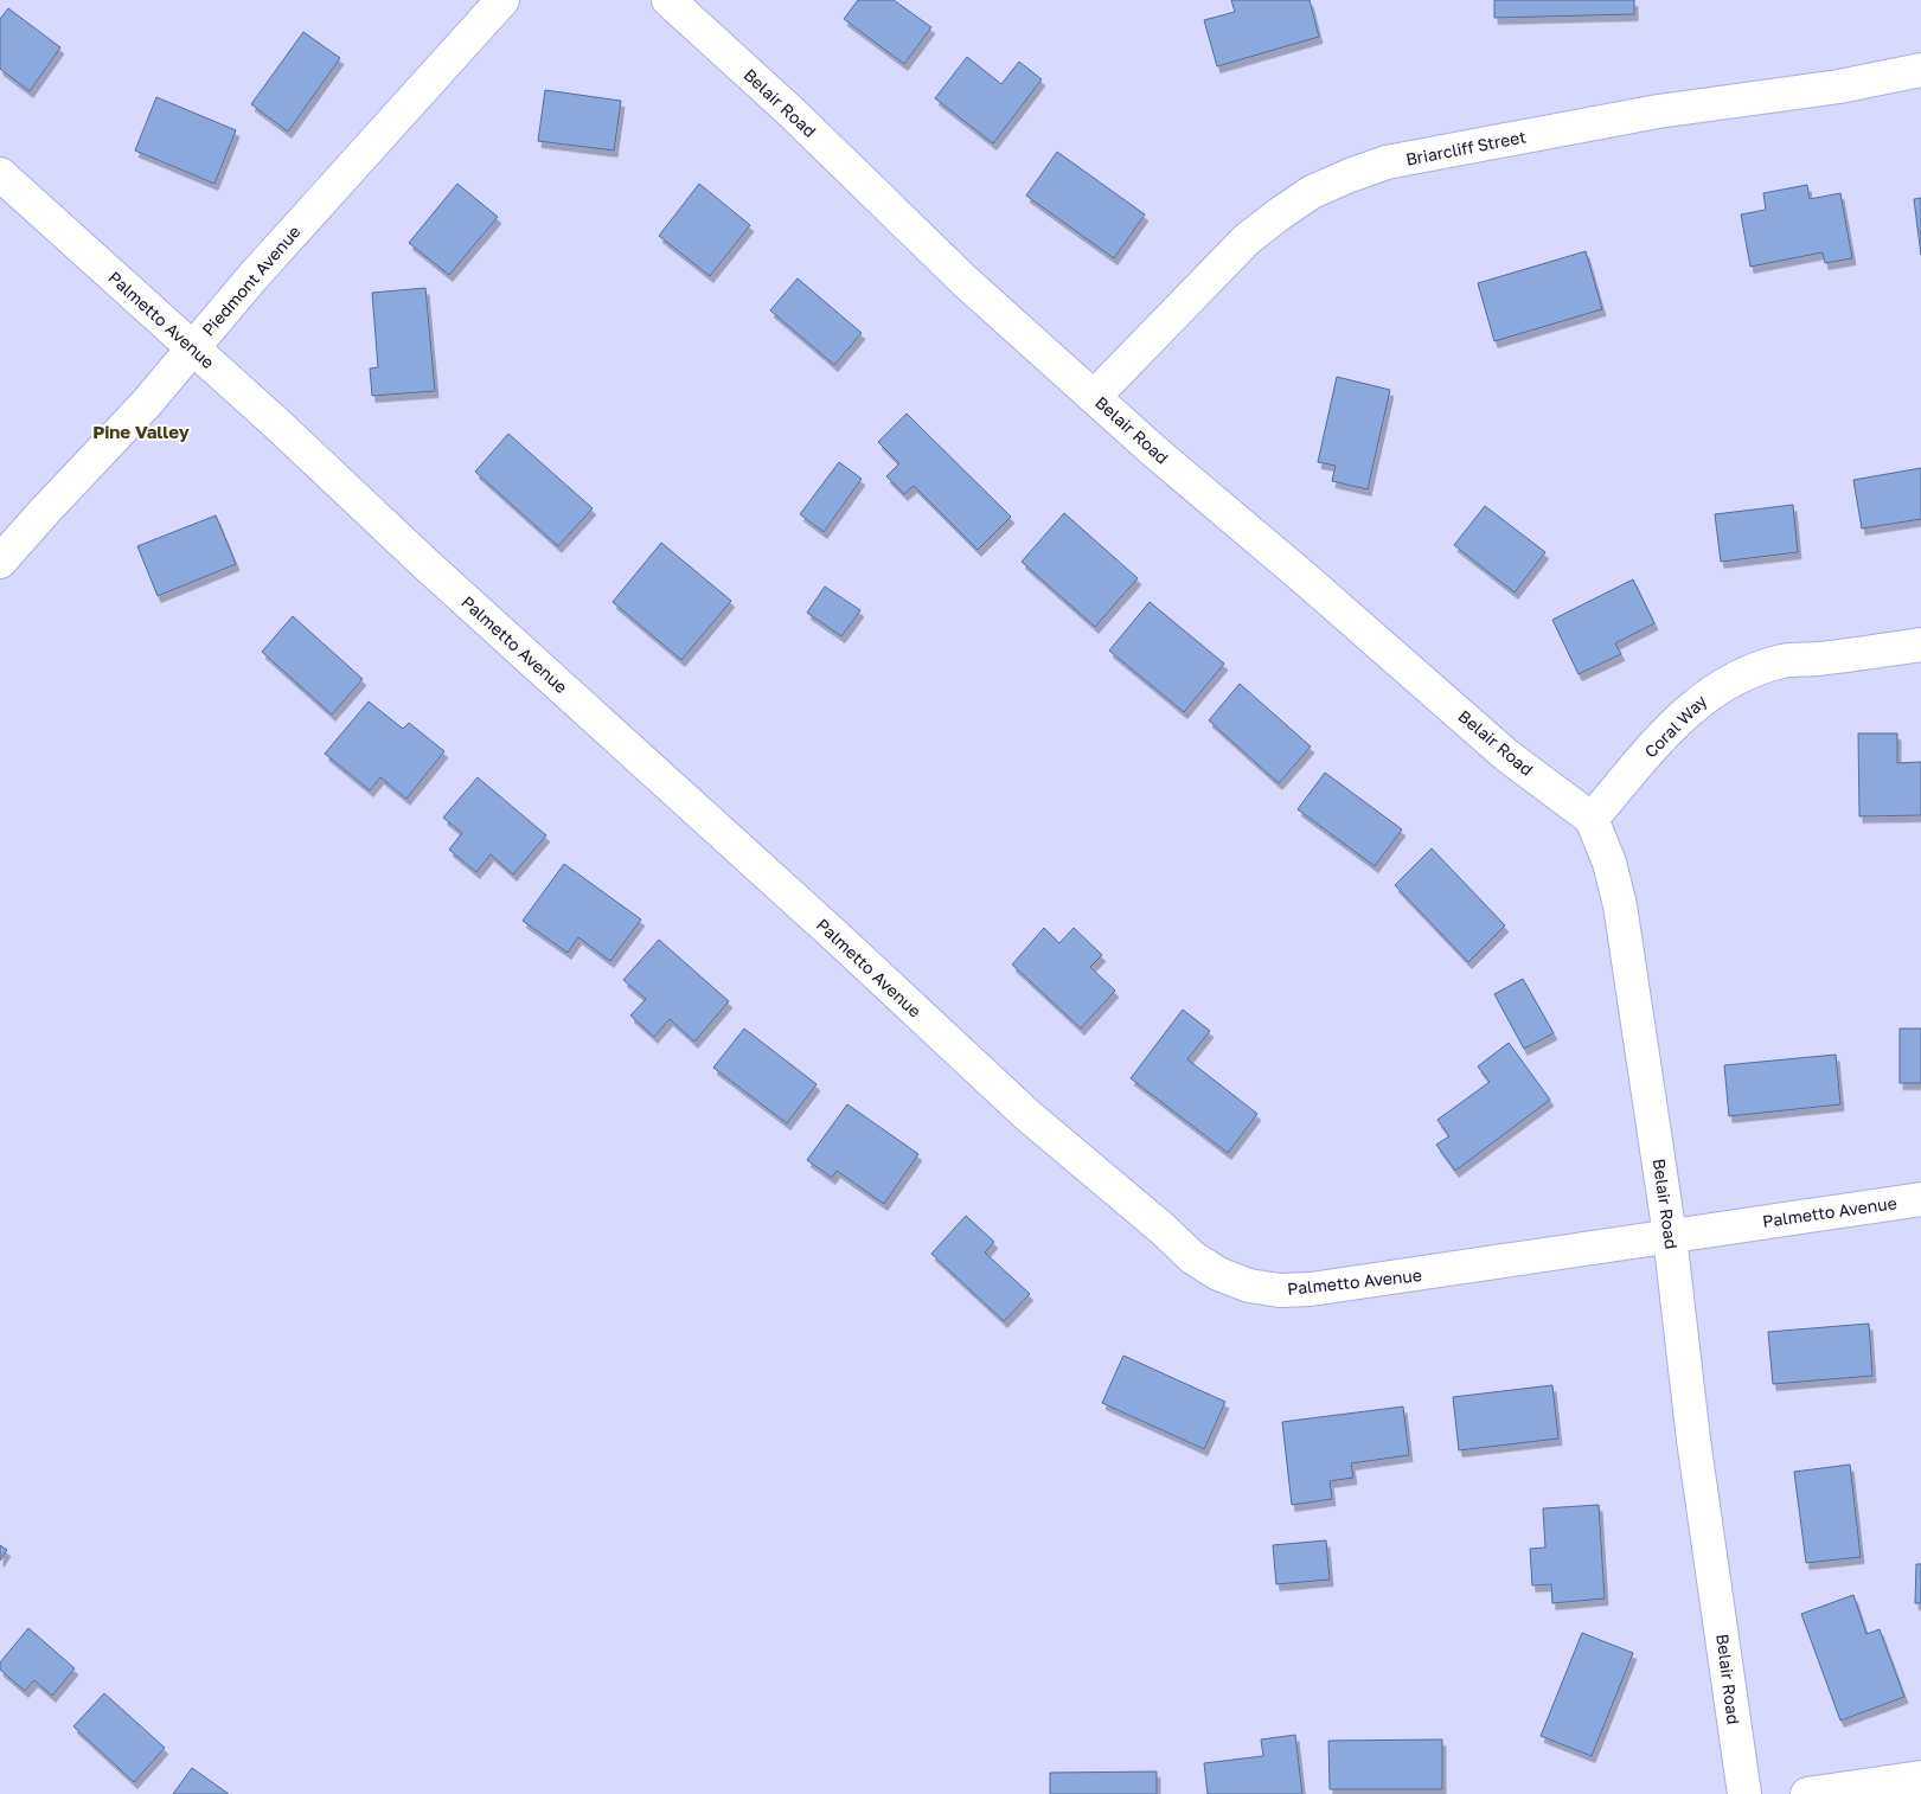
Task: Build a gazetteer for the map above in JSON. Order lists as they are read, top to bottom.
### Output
{
  "streets": {
    "street": [
      "Belair Road",
      "Briarcliff Street",
      "Piedmont Avenue",
      "Palmetto Avenue",
      "Coral Way"
    ]
  },
  "crossings": [
    ["Belair Road", "Briarcliff Street"],
    ["Belair Road", "Palmetto Avenue"],
    ["Belair Road", "Coral Way"],
    ["Piedmont Avenue", "Palmetto Avenue"]
  ],
  "districts": ["Pine Valley"]
}
